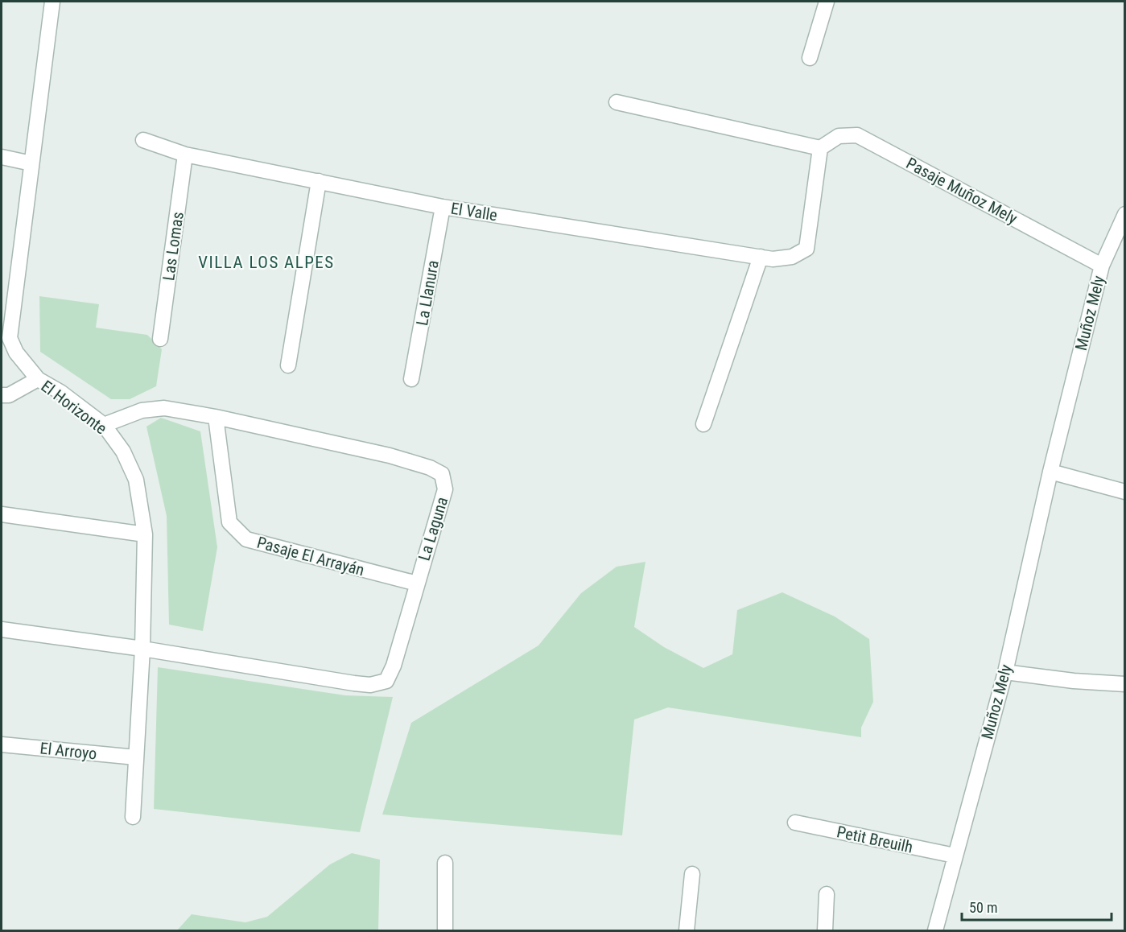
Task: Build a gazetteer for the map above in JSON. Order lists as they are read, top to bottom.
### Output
{
  "streets": {
    "street": [
      "Pasaje Muñoz Mely",
      "El Valle",
      "Las Lomas",
      "La Llanura",
      "Muñoz Mely",
      "El Horizonte",
      "La Laguna",
      "Pasaje El Arrayán",
      "El Arroyo",
      "Petit Breuilh"
    ]
  },
  "crossings": [
    ["Pasaje Muñoz Mely", "El Valle"],
    ["Pasaje Muñoz Mely", "Muñoz Mely"],
    ["El Valle", "Las Lomas"],
    ["El Valle", "La Llanura"],
    ["Muñoz Mely", "Petit Breuilh"],
    ["El Horizonte", "La Laguna"],
    ["El Horizonte", "El Arroyo"],
    ["La Laguna", "Pasaje El Arrayán"]
  ],
  "districts": ["VILLA LOS ALPES"],
  "scale_bar": "50 m"
}
